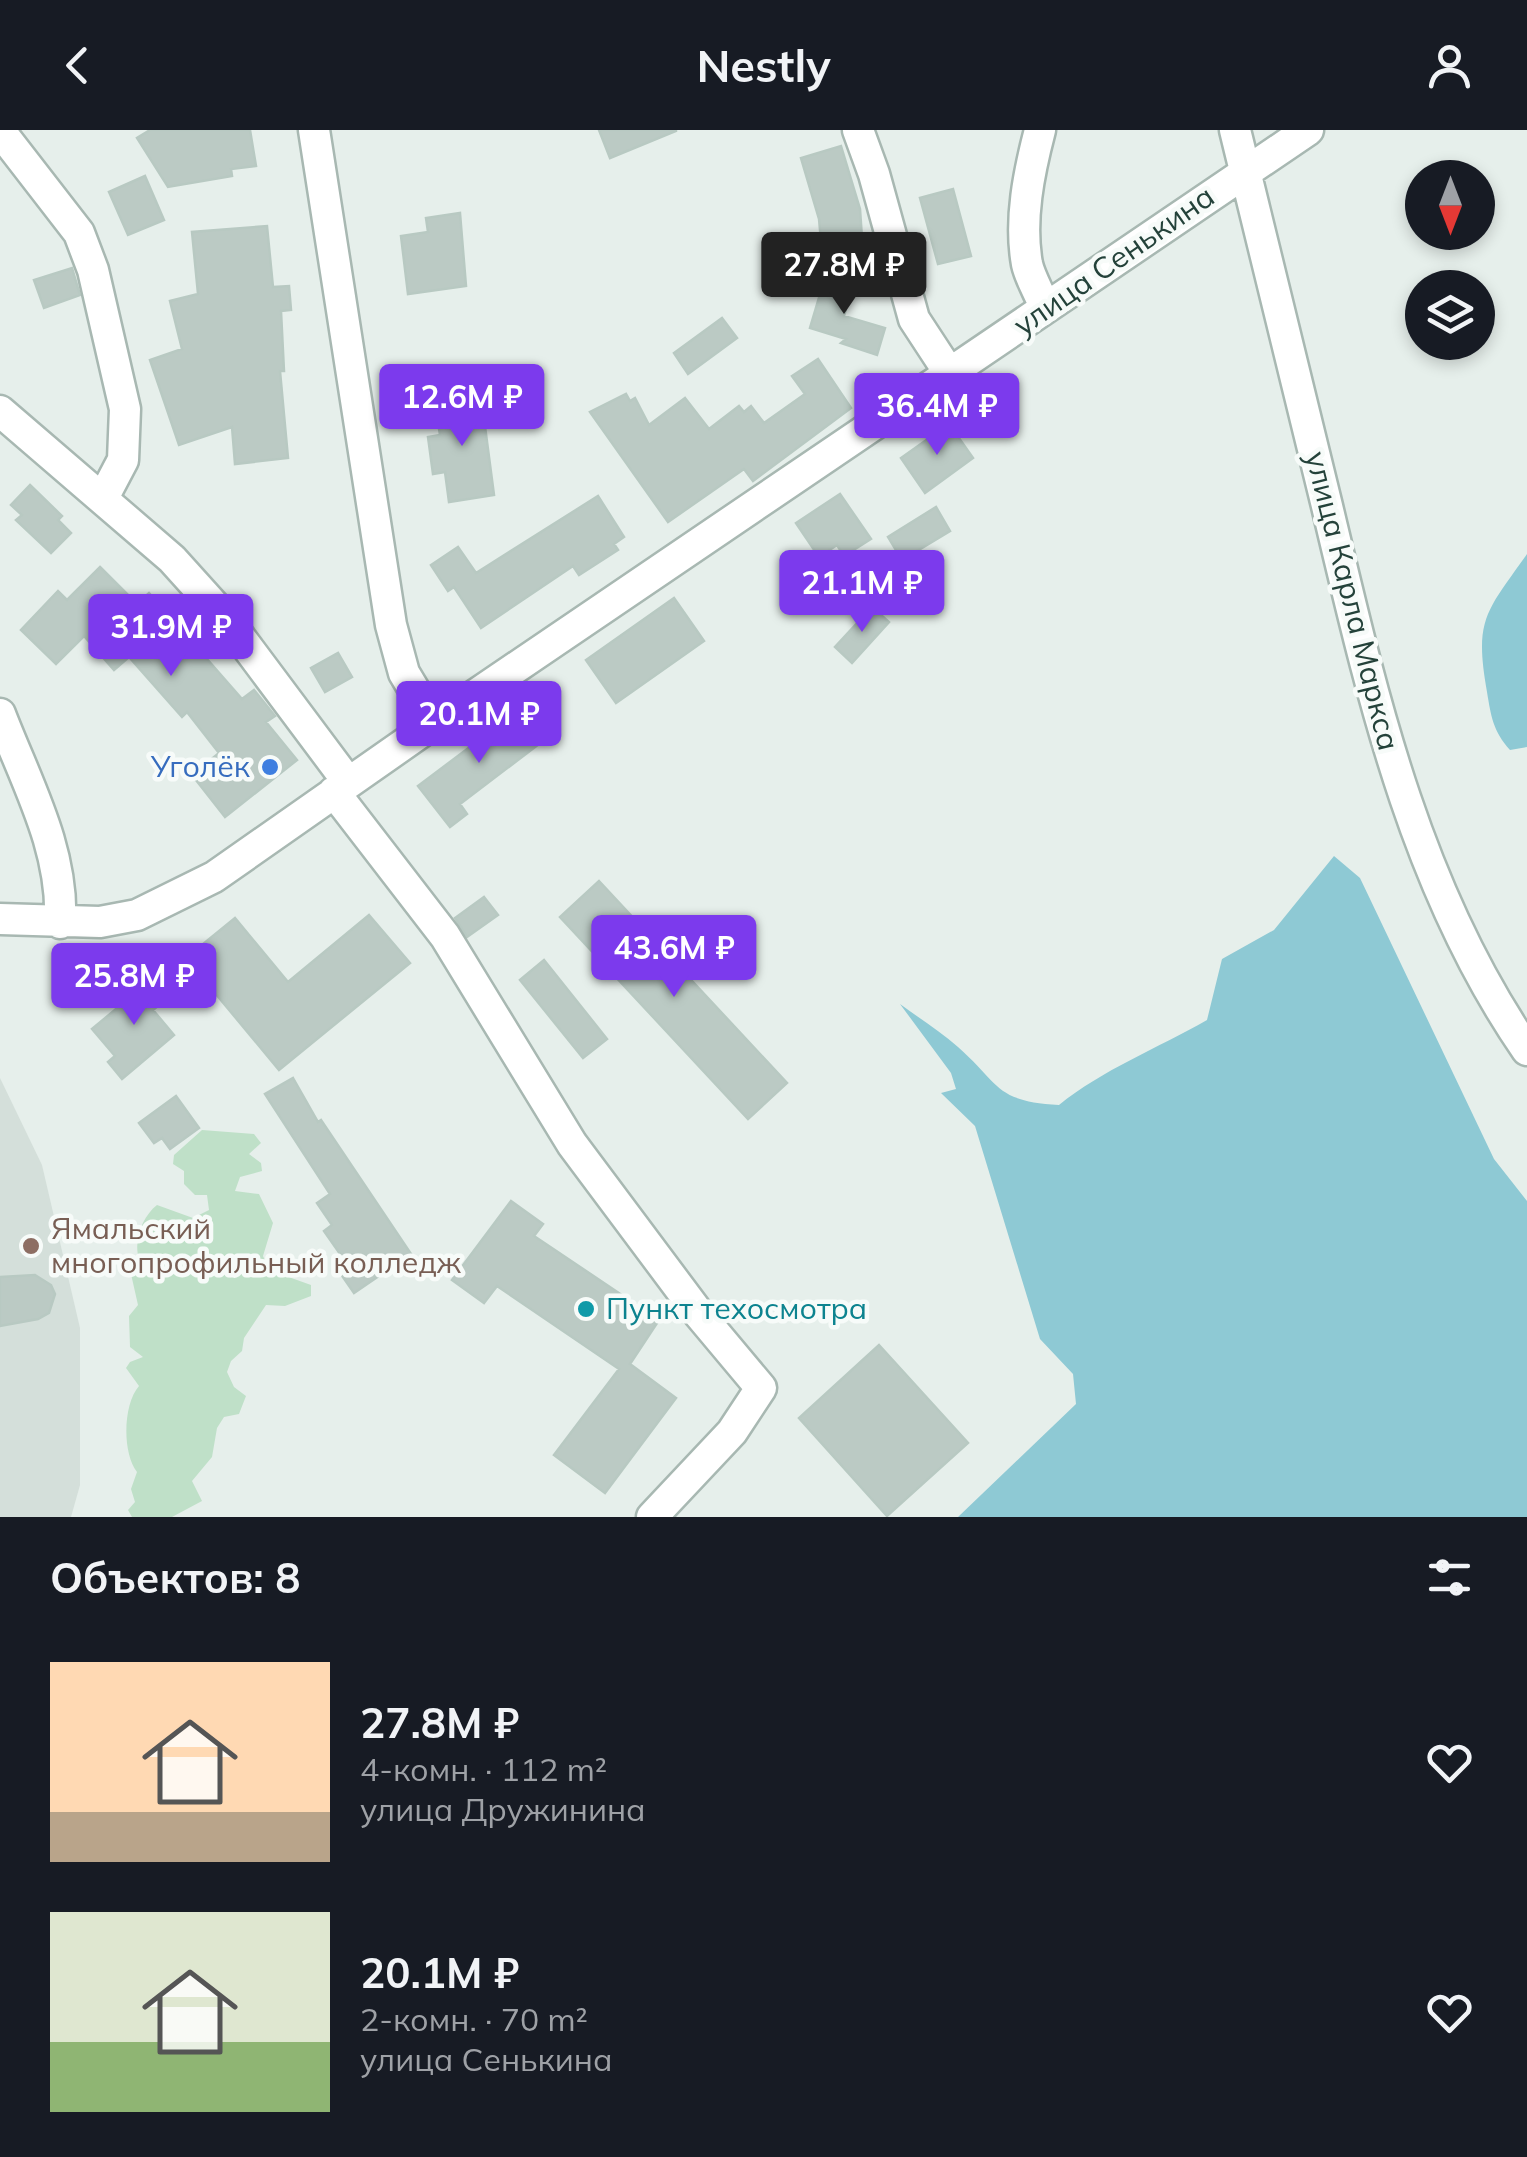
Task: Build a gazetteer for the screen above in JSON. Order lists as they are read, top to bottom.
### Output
{
  "streets": {
    "street": ["улица Сенькина", "улица Карла Маркса"]
  },
  "crossings": [
    ["улица Сенькина", "улица Карла Маркса"]
  ],
  "places": ["Уголёк", "Ямальский многопрофильный колледж", "Пункт техосмотра"],
  "north": "bottom",
  "page": {
    "header": "Nestly",
    "price": [
      "27.8M ₽",
      "12.6M ₽",
      "36.4M ₽",
      "21.1M ₽",
      "31.9M ₽",
      "20.1M ₽",
      "43.6M ₽",
      "25.8M ₽"
    ],
    "heading": "Объектов: 8",
    "list": [
      {
        "name": "27.8M ₽",
        "note": "4-комн. · 112 m² · улица Дружинина"
      },
      {
        "name": "20.1M ₽",
        "note": "2-комн. · 70 m² · улица Сенькина"
      }
    ]
  }
}
